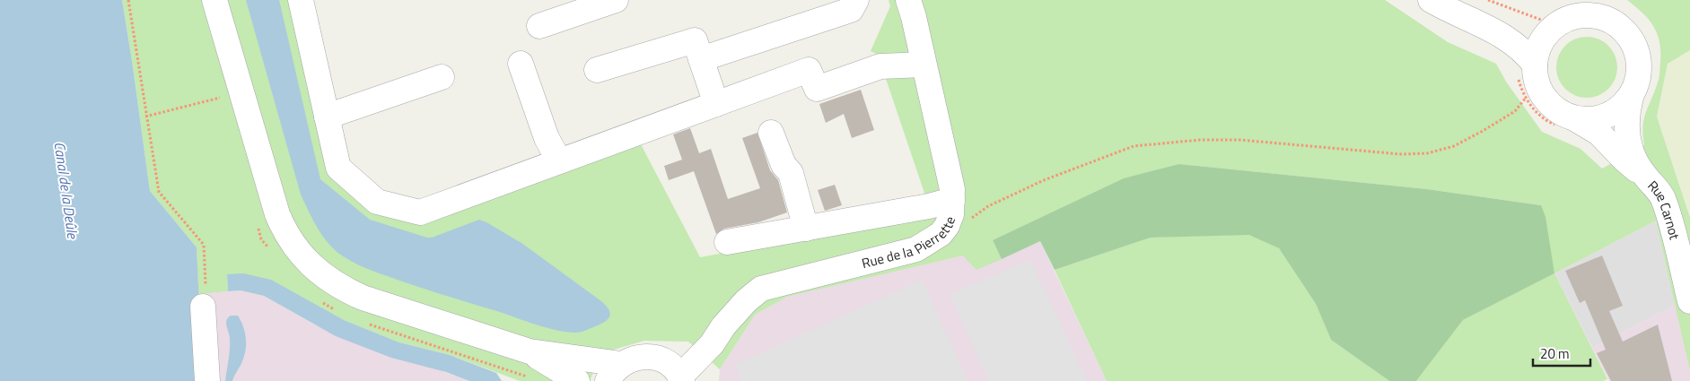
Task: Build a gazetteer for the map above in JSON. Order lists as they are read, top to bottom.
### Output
{
  "streets": {
    "street": ["Rue Carnot", "Rue de la Pierrette"]
  },
  "water": ["Canal de la Deûle"],
  "scale_bar": "20 m"
}
